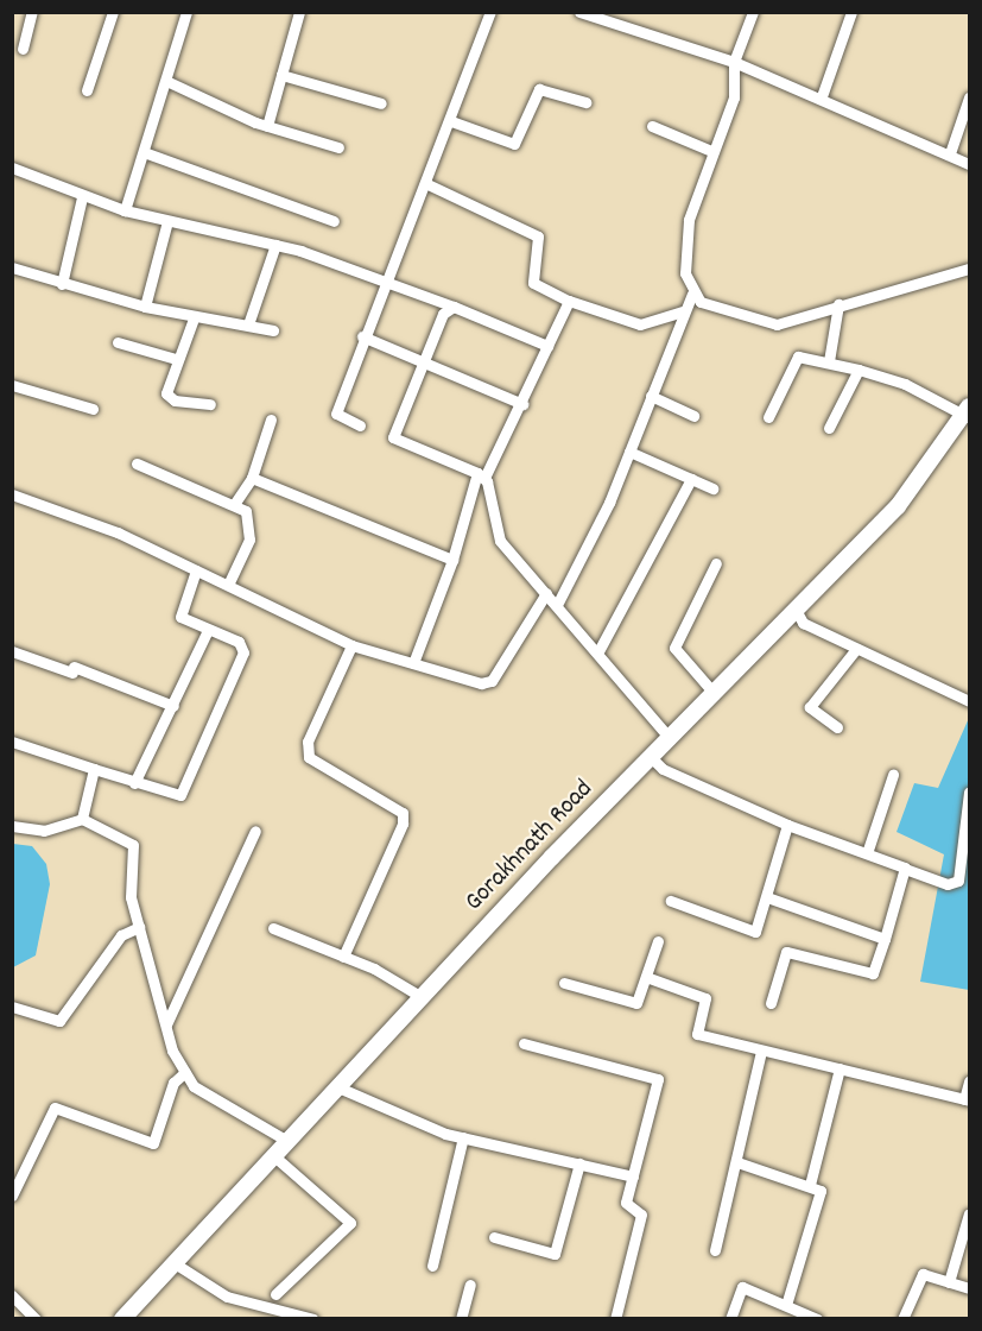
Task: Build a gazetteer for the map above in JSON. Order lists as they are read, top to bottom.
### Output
{
  "streets": {
    "main road": ["Gorakhnath Road"]
  }
}
